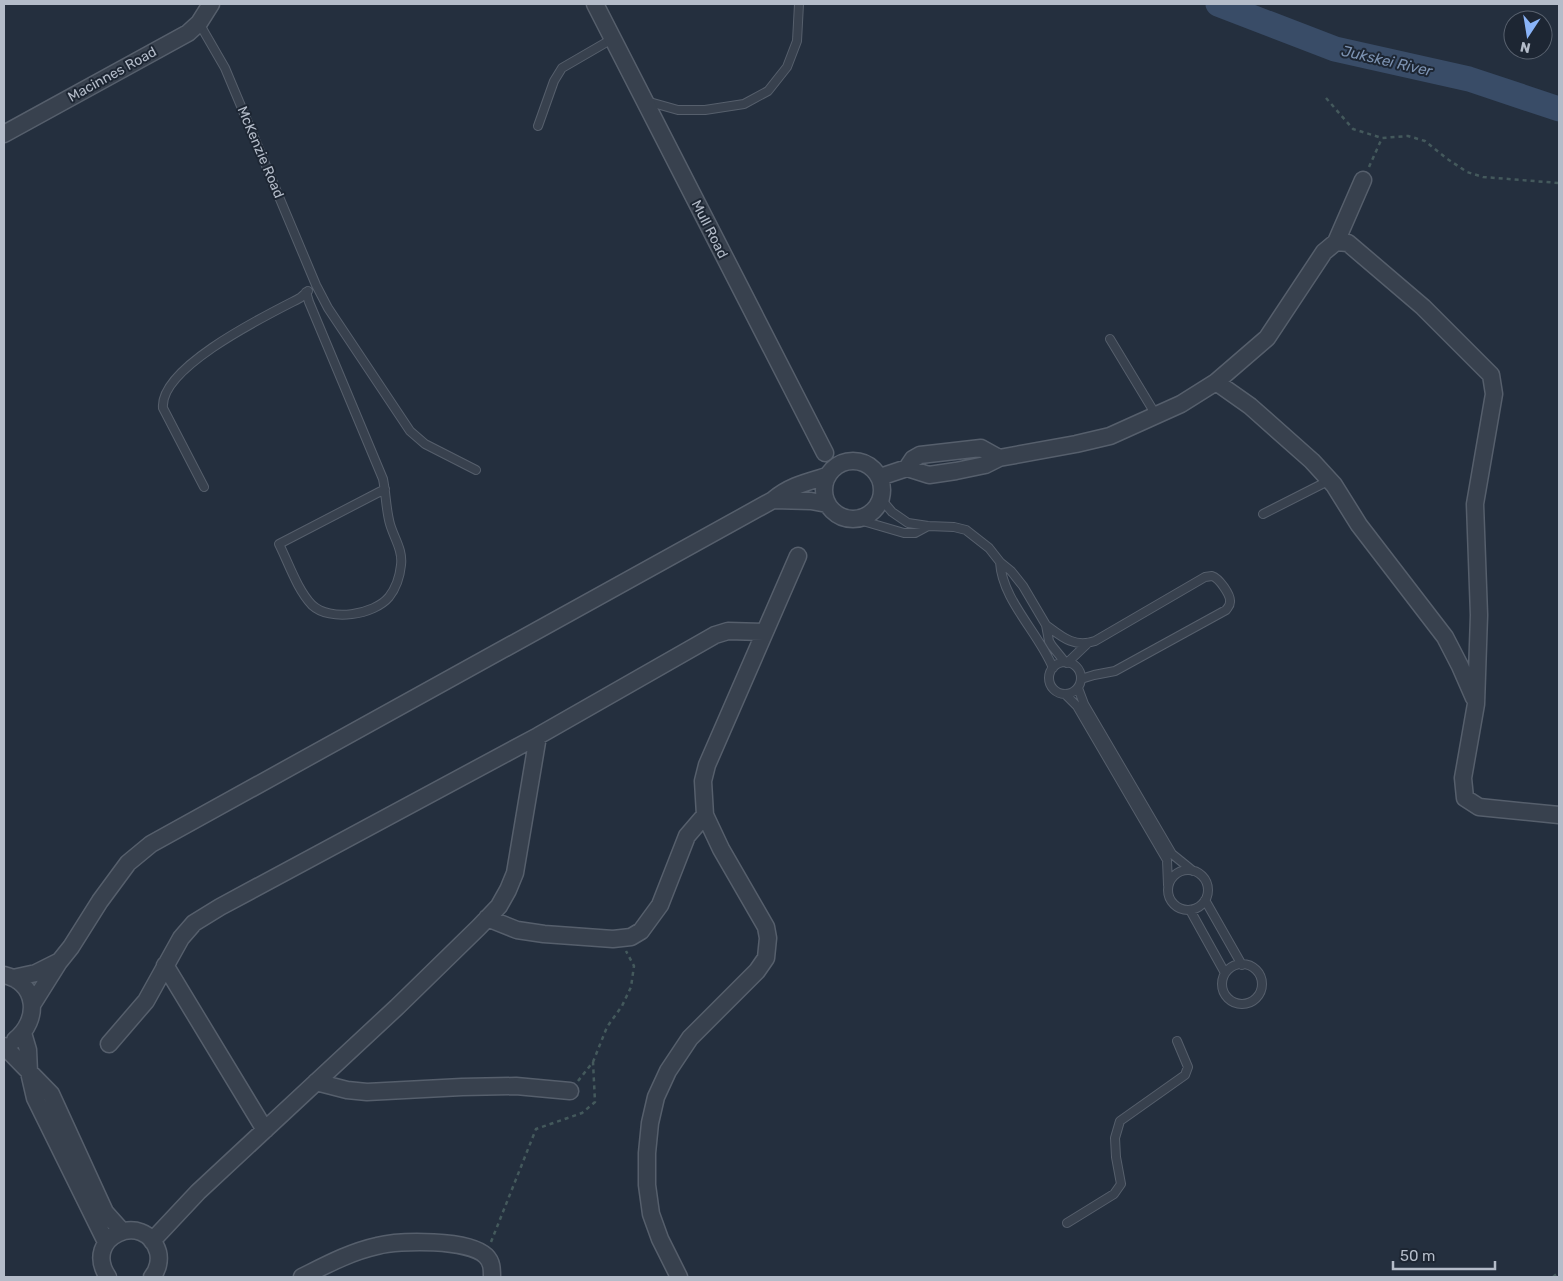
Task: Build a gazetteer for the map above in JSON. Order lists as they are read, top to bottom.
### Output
{
  "streets": {
    "street": ["Macinnes Road", "Mull Road"],
    "lane": ["McKenzie Road"]
  },
  "crossings": [
    ["Macinnes Road", "McKenzie Road"]
  ],
  "water": ["Jukskei River"],
  "scale_bar": "50 m",
  "north": "bottom"
}
